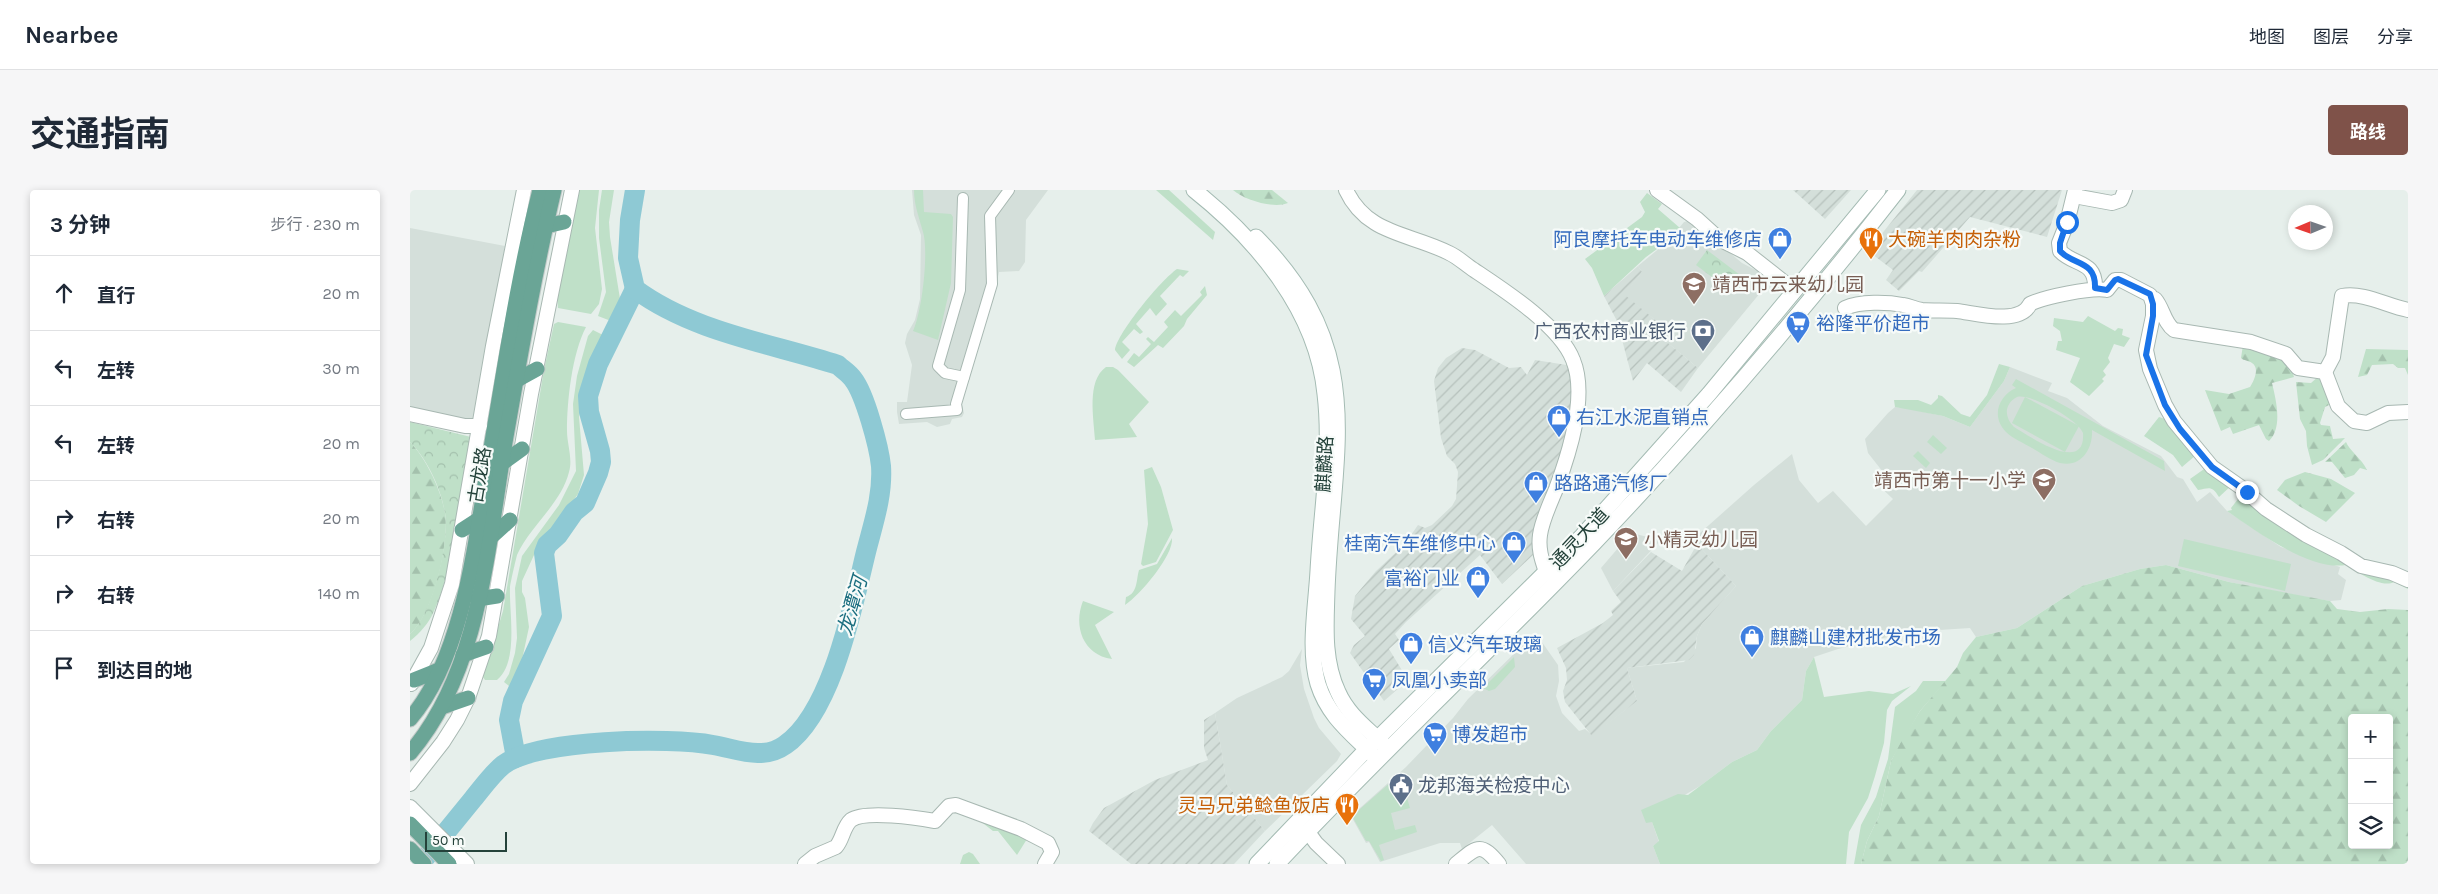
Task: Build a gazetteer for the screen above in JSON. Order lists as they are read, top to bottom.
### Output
{
  "streets": {
    "main road": ["麒麟路", "古龙路", "通灵大道"]
  },
  "crossings": [
    ["麒麟路", "通灵大道"]
  ],
  "water": ["龙潭河"],
  "places": {
    "shop": [
      "阿良摩托车电动车维修店",
      "右江水泥直销点",
      "路路通汽修厂",
      "桂南汽车维修中心",
      "富裕门业",
      "麒麟山建材批发市场",
      "信义汽车玻璃"
    ],
    "restaurant": ["大碗羊肉肉杂粉", "灵马兄弟鲶鱼饭店"],
    "school or university": ["靖西市云来幼儿园", "靖西市第十一小学", "小精灵幼儿园"],
    "supermarket": ["裕隆平价超市", "凤凰小卖部", "博发超市"],
    "bank": ["广西农村商业银行"],
    "public building": ["龙邦海关检疫中心"]
  },
  "scale_bar": "50 m",
  "north": "left",
  "page": {
    "header": "Nearbee",
    "nav": ["地图", "图层", "分享"],
    "title": "交通指南",
    "buttons": "路线",
    "heading": ["3 分钟", "步行 · 230 m"],
    "list": [
      ["直行", "20 m"],
      ["左转", "30 m"],
      ["左转", "20 m"],
      ["右转", "20 m"],
      ["右转", "140 m"],
      "到达目的地"
    ],
    "map_buttons": ["+", "−"],
    "scale": "50 m"
  }
}
